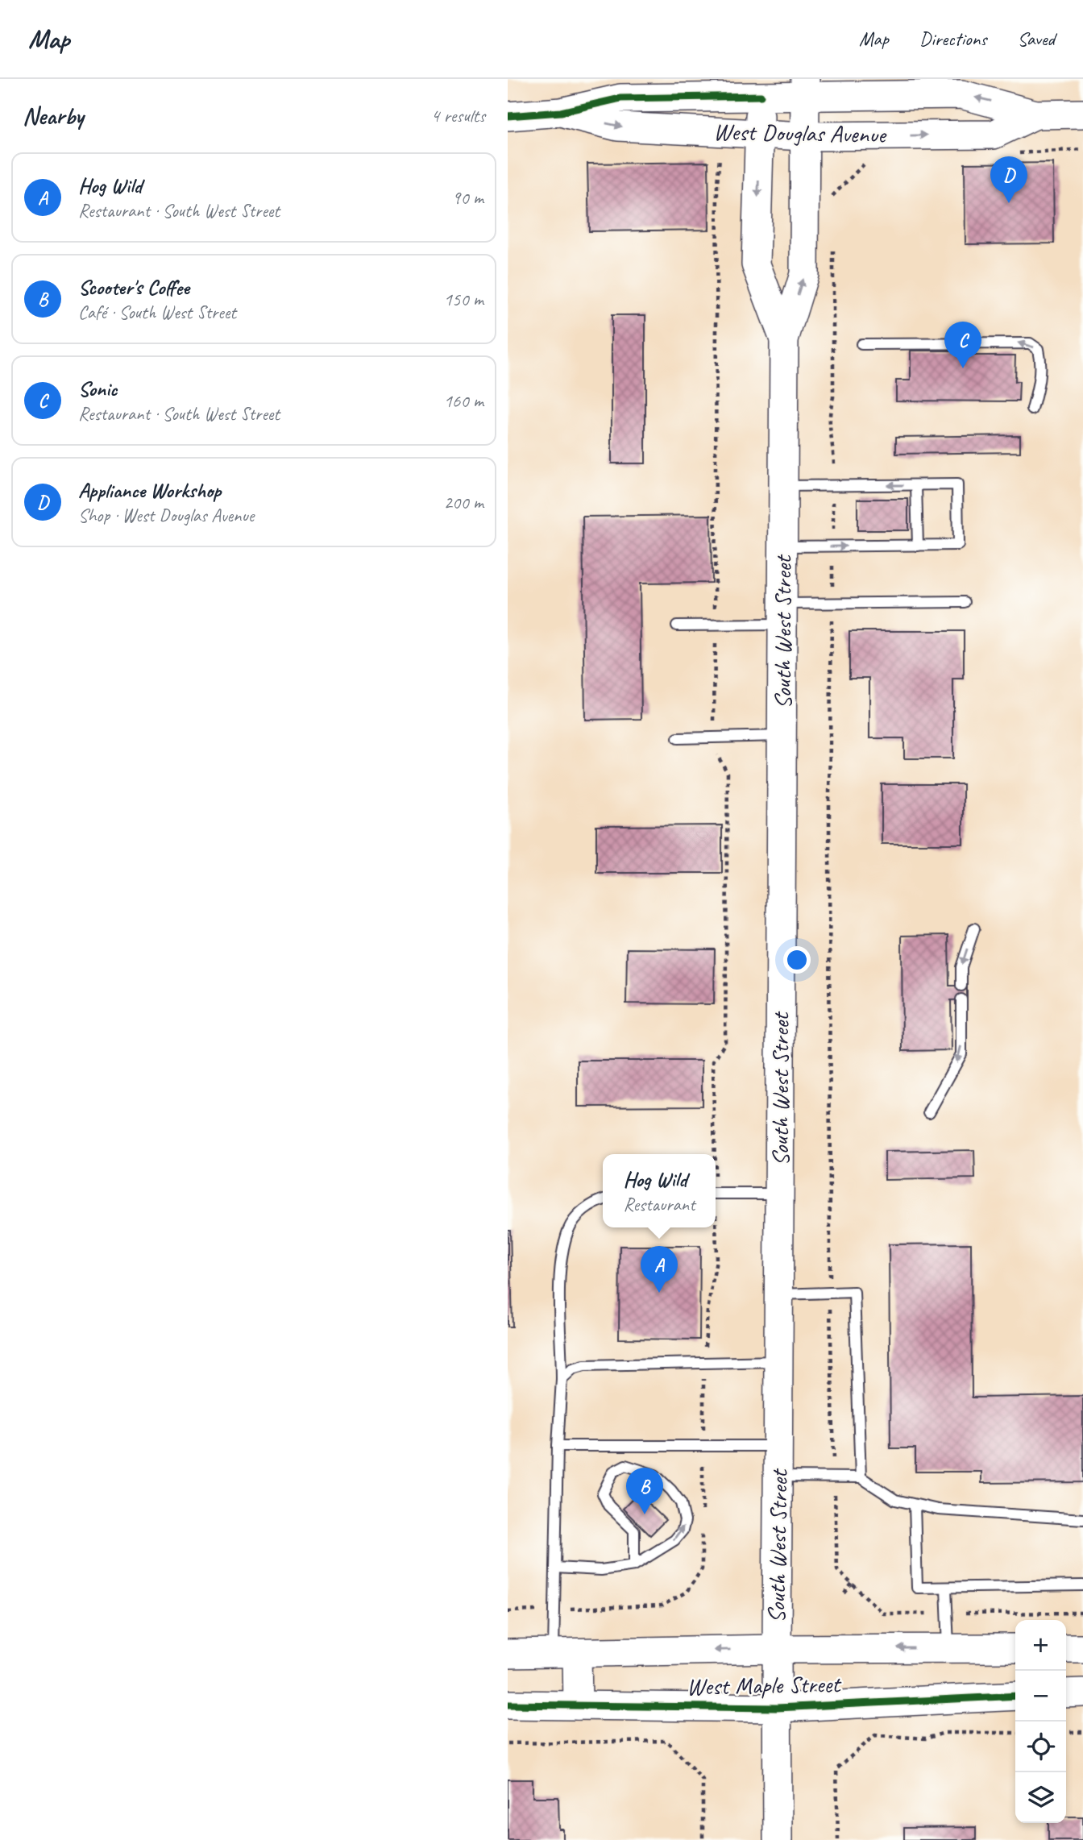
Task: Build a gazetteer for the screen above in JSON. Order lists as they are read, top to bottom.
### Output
{
  "streets": {
    "main road": ["West Douglas Avenue", "South West Street", "West Maple Street"]
  },
  "crossings": [
    ["West Douglas Avenue", "South West Street"],
    ["South West Street", "West Maple Street"]
  ],
  "page": {
    "header": "Map",
    "nav": ["Map", "Directions", "Saved"],
    "heading": ["Nearby", "4 results"],
    "list": [
      {
        "mark": "A",
        "name": "Hog Wild",
        "note": "Restaurant · South West Street",
        "value": "90 m"
      },
      {
        "mark": "B",
        "name": "Scooter's Coffee",
        "note": "Café · South West Street",
        "value": "150 m"
      },
      {
        "mark": "C",
        "name": "Sonic",
        "note": "Restaurant · South West Street",
        "value": "160 m"
      },
      {
        "mark": "D",
        "name": "Appliance Workshop",
        "note": "Shop · West Douglas Avenue",
        "value": "200 m"
      }
    ],
    "pins": [
      "D",
      "C",
      "A",
      "B"
    ],
    "popup": ["Hog Wild", "Restaurant"],
    "map_buttons": ["+", "−"]
  }
}
